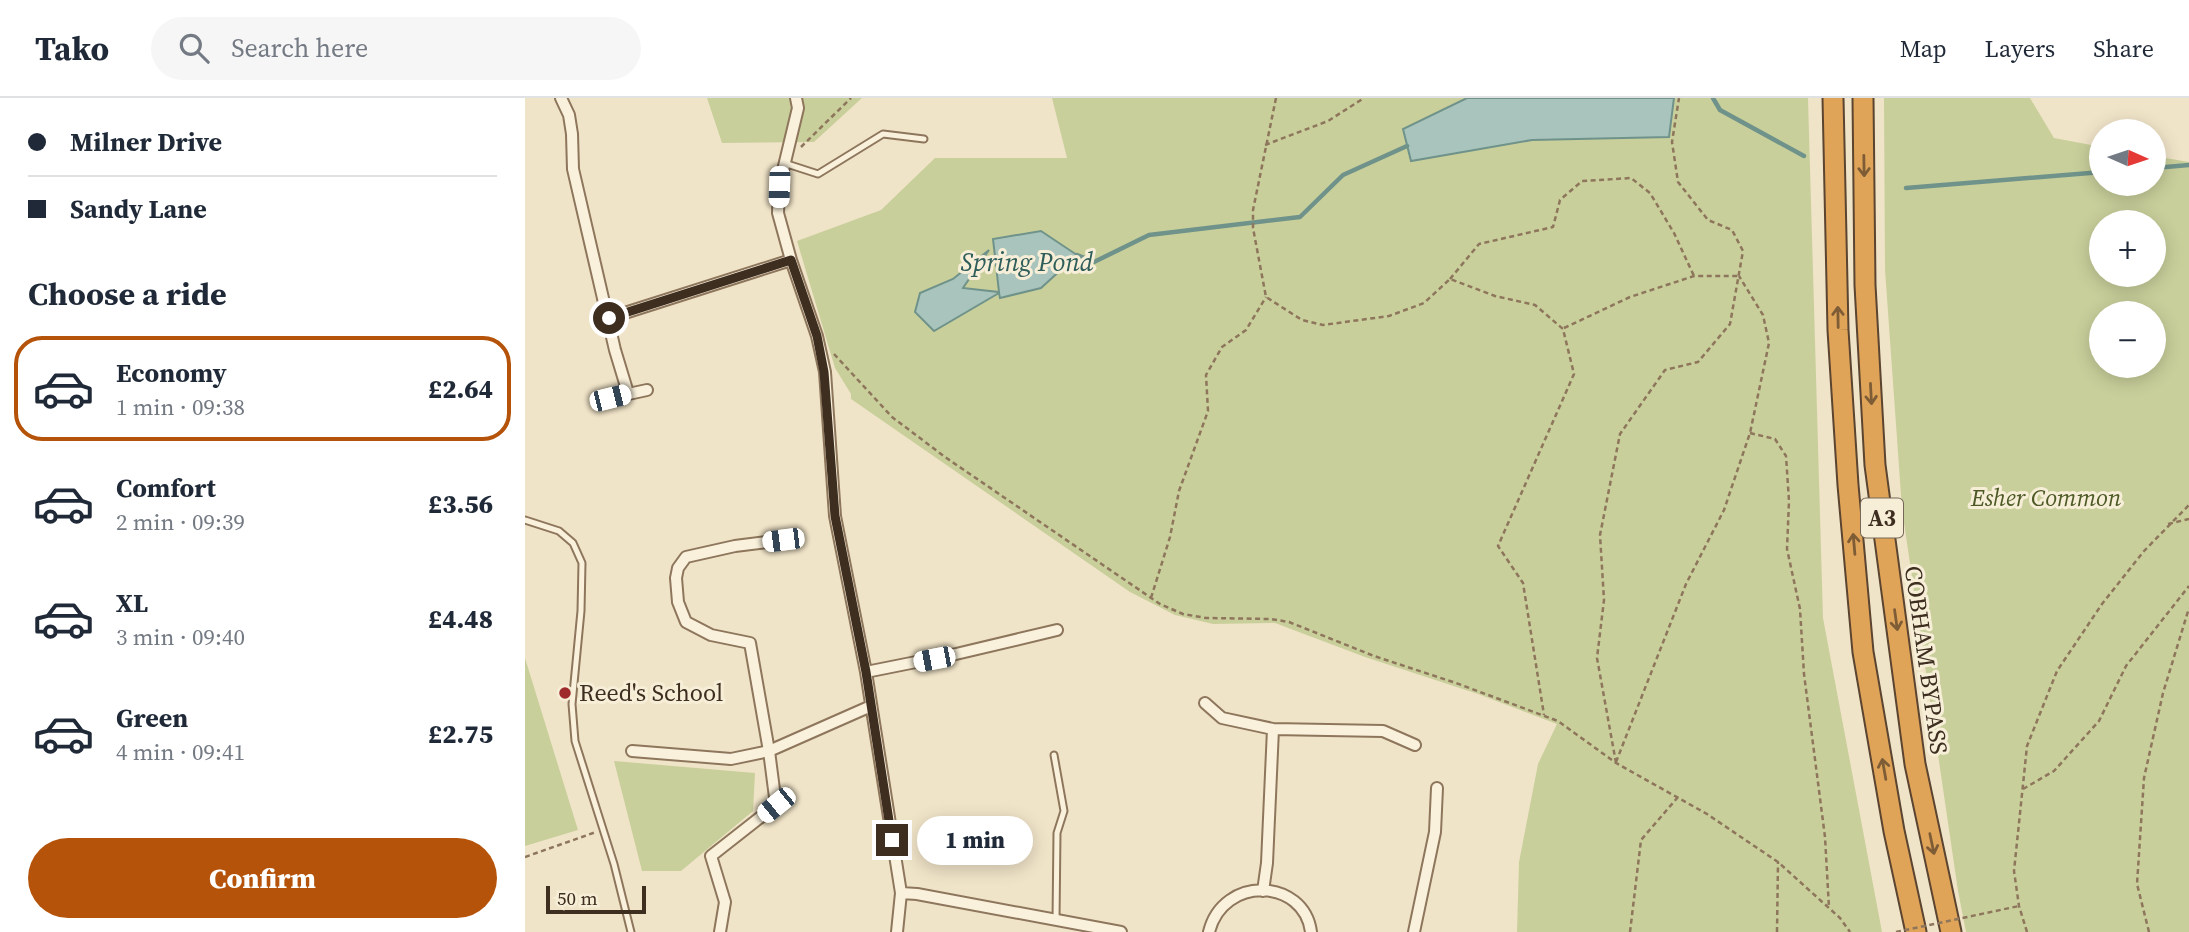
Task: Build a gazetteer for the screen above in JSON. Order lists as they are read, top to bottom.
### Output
{
  "streets": {
    "highway": ["A3", "COBHAM BYPASS"]
  },
  "water": ["Spring Pond"],
  "parks": ["Esher Common"],
  "places": ["Reed's School"],
  "scale_bar": "50 m",
  "north": "right",
  "page": {
    "header": "Tako",
    "search": "Search here",
    "nav": ["Map", "Layers", "Share"],
    "banner": ["Milner Drive", "Sandy Lane"],
    "map_buttons": ["+", "−"],
    "heading": "Choose a ride",
    "list": [
      {
        "name": "Economy",
        "note": "1 min · 09:38",
        "value": "£2.64"
      },
      {
        "name": "Comfort",
        "note": "2 min · 09:39",
        "value": "£3.56"
      },
      {
        "name": "XL",
        "note": "3 min · 09:40",
        "value": "£4.48"
      },
      {
        "name": "Green",
        "note": "4 min · 09:41",
        "value": "£2.75"
      }
    ],
    "bubble": "1 min",
    "buttons": "Confirm",
    "scale": "50 m"
  }
}
